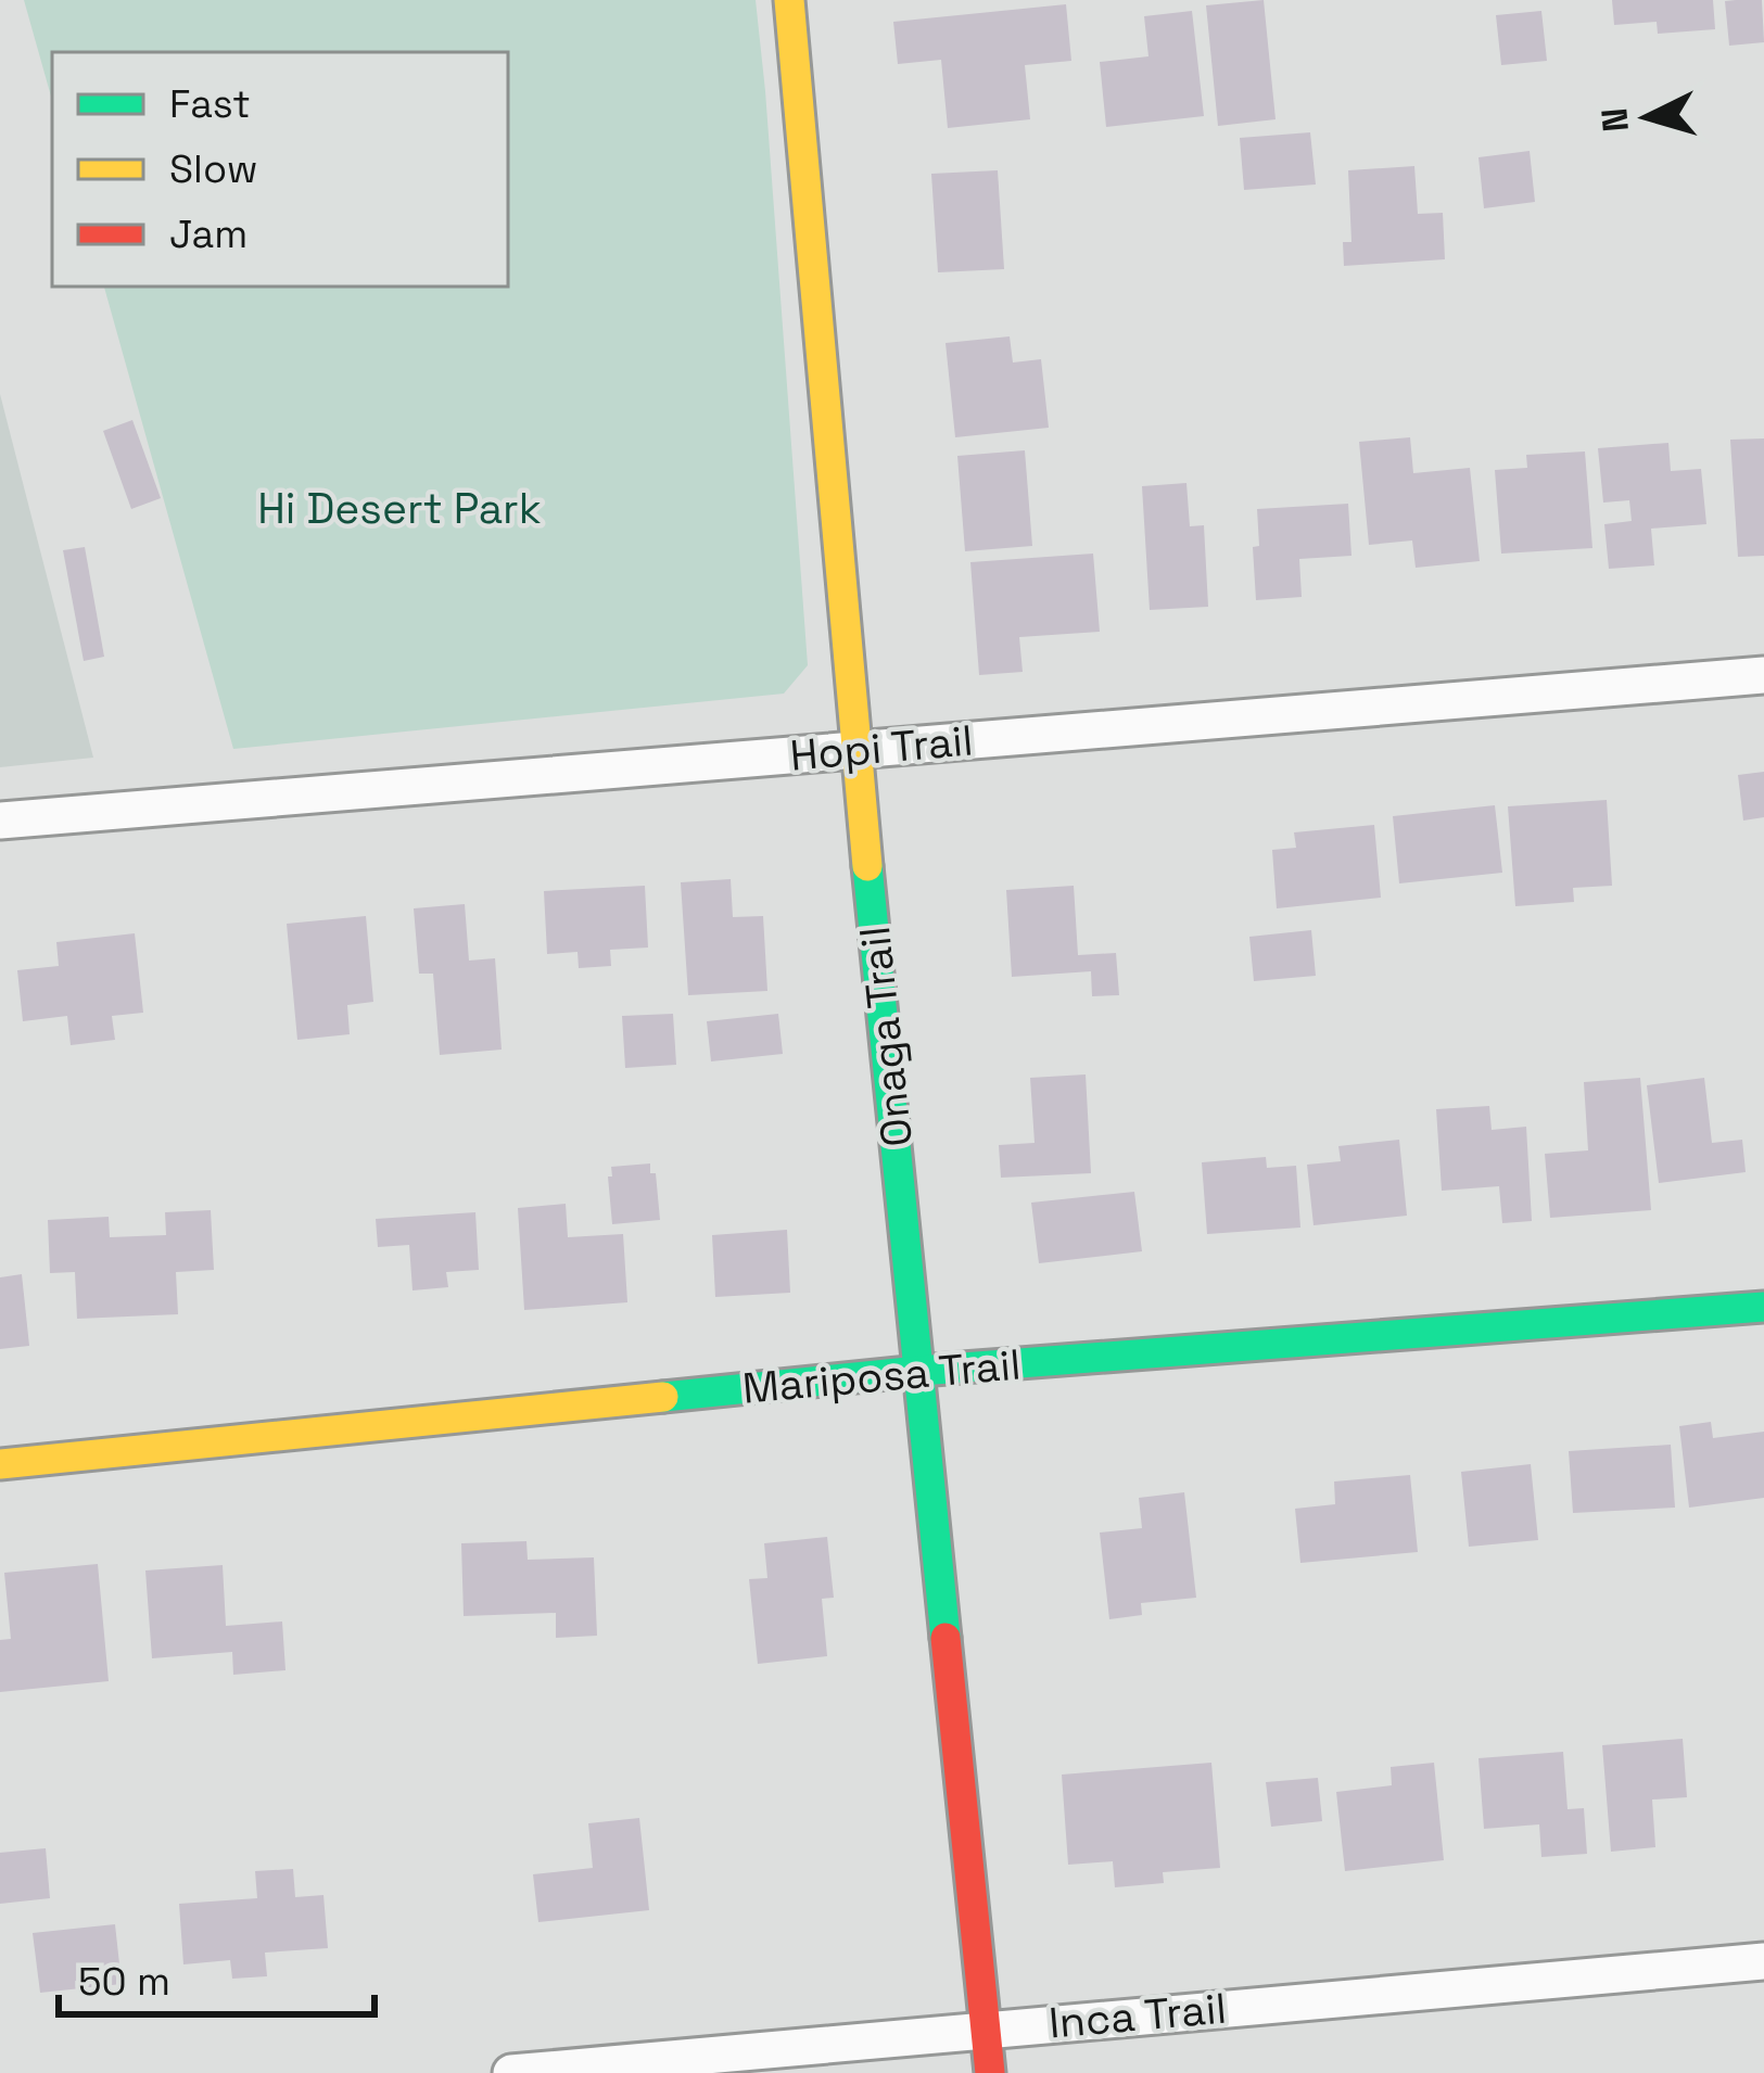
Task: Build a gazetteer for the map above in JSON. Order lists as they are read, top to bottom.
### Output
{
  "streets": {
    "street": [
      "Hopi Trail",
      "Onaga Trail",
      "Mariposa Trail",
      "Inca Trail"
    ]
  },
  "crossings": [
    ["Hopi Trail", "Onaga Trail"],
    ["Onaga Trail", "Mariposa Trail"],
    ["Onaga Trail", "Inca Trail"]
  ],
  "parks": ["Hi Desert Park"],
  "legend": ["Fast", "Slow", "Jam"],
  "scale_bar": "50 m",
  "north": "left"
}
